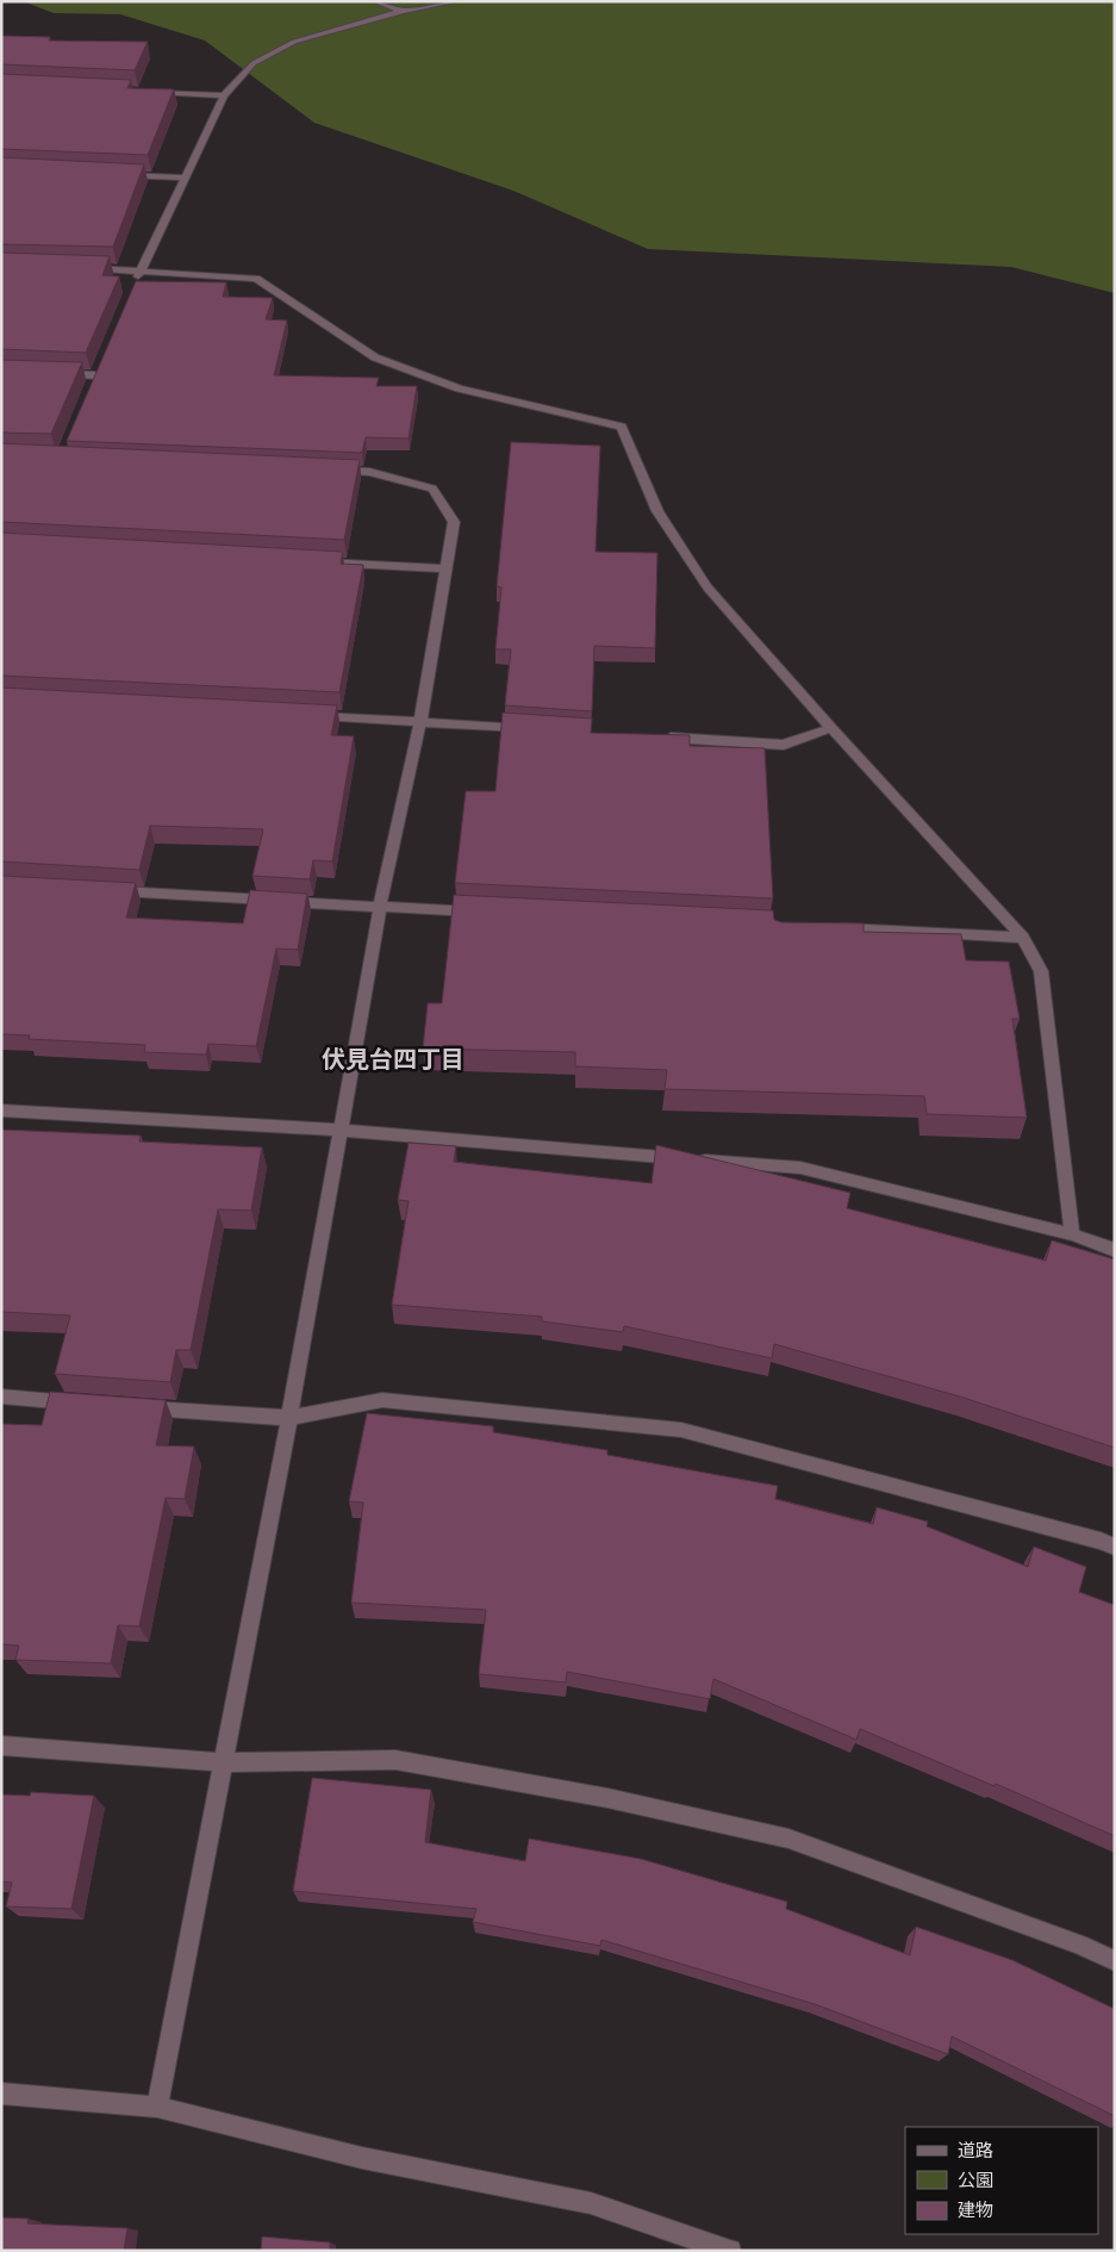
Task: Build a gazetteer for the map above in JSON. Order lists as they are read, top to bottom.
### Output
{
  "districts": ["伏見台四丁目"],
  "legend": ["道路", "公園", "建物"]
}
